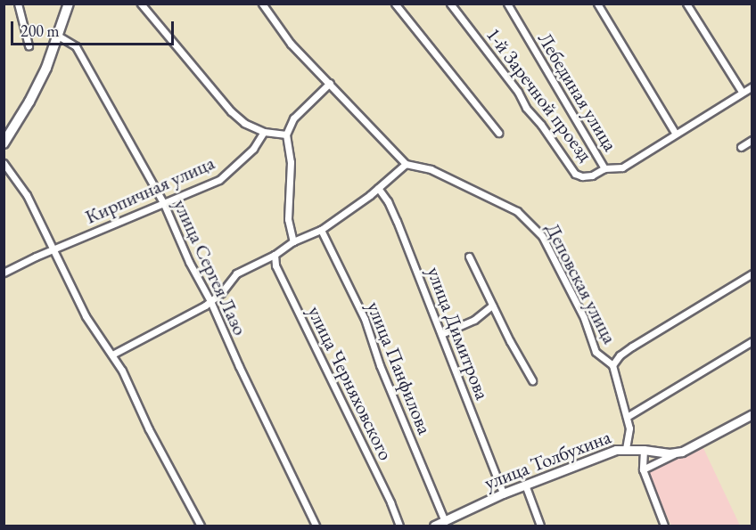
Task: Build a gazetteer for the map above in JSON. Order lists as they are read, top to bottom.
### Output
{
  "streets": {
    "street": [
      "Лебединая улица",
      "1-й Заречной проезд",
      "Кирпичная улица",
      "улица Сергея Лазо",
      "Деповская улица",
      "улица Димитрова",
      "улица Панфилова",
      "улица Черняховского",
      "улица Толбухина"
    ]
  },
  "crossings": [
    ["Лебединая улица", "1-й Заречной проезд"],
    ["Кирпичная улица", "улица Сергея Лазо"],
    ["Деповская улица", "улица Толбухина"],
    ["улица Димитрова", "улица Толбухина"],
    ["улица Панфилова", "улица Толбухина"]
  ],
  "scale_bar": "200 m"
}
